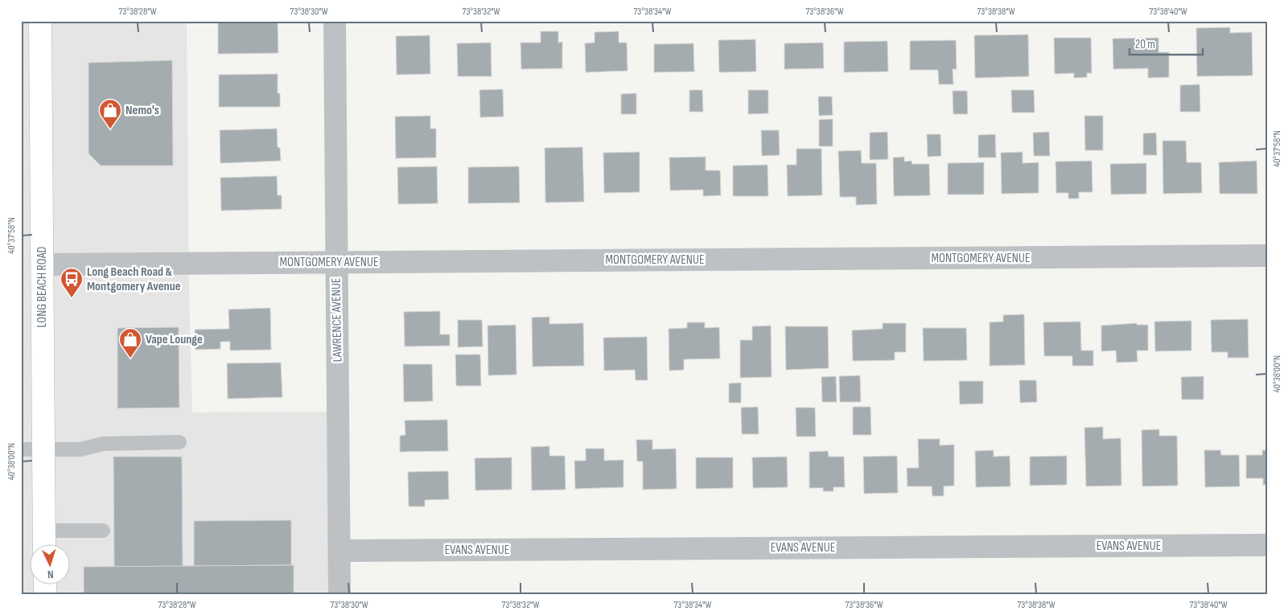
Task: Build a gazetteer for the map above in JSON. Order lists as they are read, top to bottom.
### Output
{
  "streets": {
    "main road": ["LONG BEACH ROAD"],
    "street": ["MONTGOMERY AVENUE", "LAWRENCE AVENUE", "EVANS AVENUE"]
  },
  "crossings": [
    ["MONTGOMERY AVENUE", "LONG BEACH ROAD"],
    ["MONTGOMERY AVENUE", "LAWRENCE AVENUE"],
    ["LAWRENCE AVENUE", "EVANS AVENUE"]
  ],
  "places": {
    "shop": ["Nemo's", "Vape Lounge"],
    "bus stop": ["Long Beach Road & Montgomery Avenue"]
  },
  "scale_bar": "20 m",
  "north": "bottom",
  "coordinates": [
    "73°38'28\"W",
    "73°38'30\"W",
    "73°38'32\"W",
    "73°38'34\"W",
    "73°38'36\"W",
    "73°38'38\"W",
    "73°38'40\"W",
    "40°37'58\"N",
    "40°38'00\"N"
  ]
}
